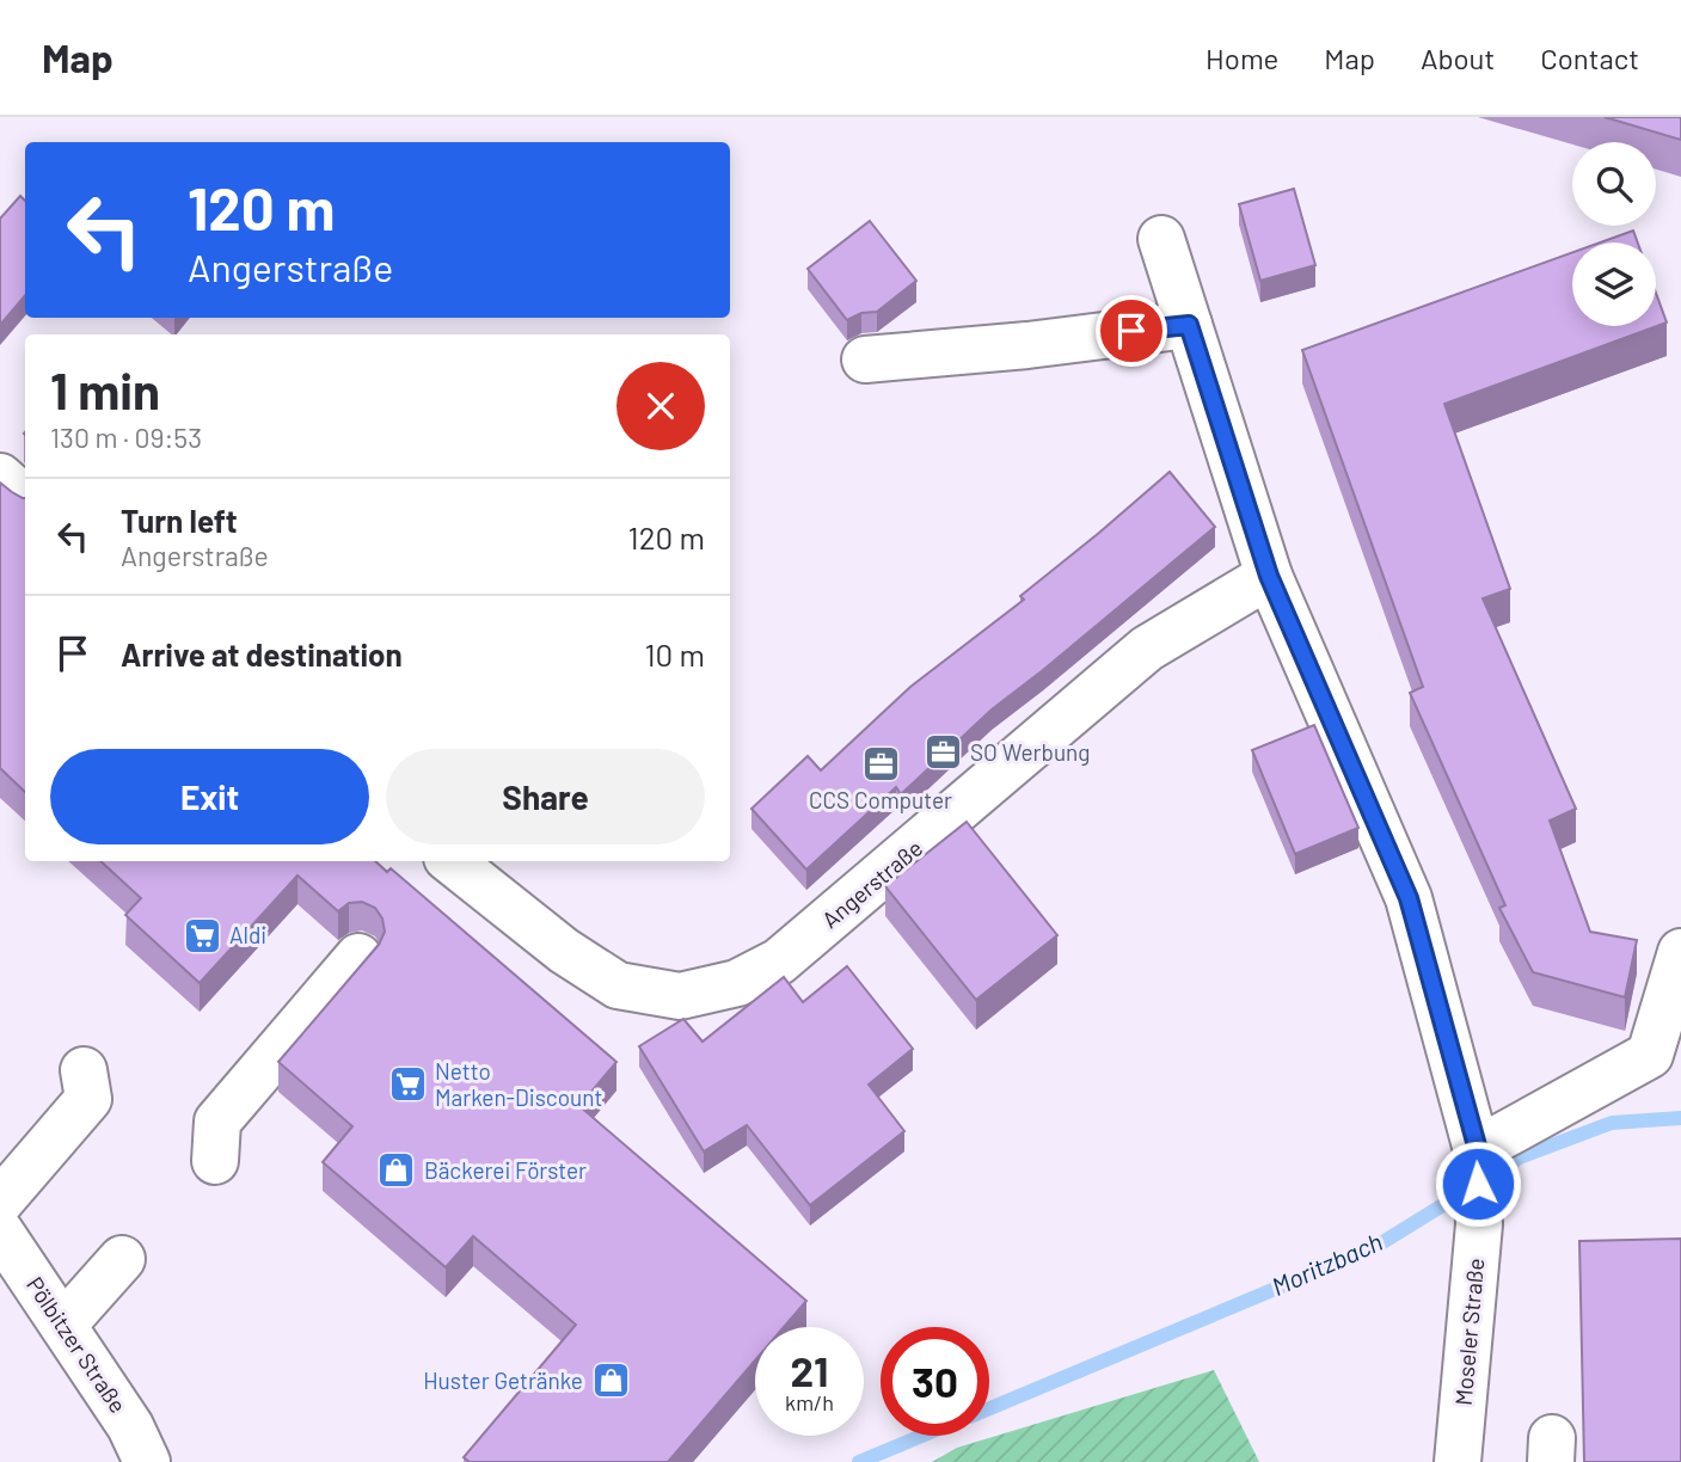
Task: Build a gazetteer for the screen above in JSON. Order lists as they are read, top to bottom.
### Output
{
  "streets": {
    "street": ["Angerstraße", "Moseler Straße", "Pölbitzer Straße"]
  },
  "water": ["Moritzbach"],
  "places": {
    "office": ["SO Werbung", "CCS Computer"],
    "supermarket": ["Aldi", "Netto Marken-Discount"],
    "shop": ["Bäckerei Förster", "Huster Getränke"]
  },
  "page": {
    "header": "Map",
    "nav": [
      "Home",
      "Map",
      "About",
      "Contact"
    ],
    "turn": ["120 m", "Angerstraße"],
    "heading": ["1 min", "130 m · 09:53"],
    "list": [
      {
        "name": "Turn left",
        "note": "Angerstraße",
        "value": "120 m"
      },
      {
        "name": "Arrive at destination",
        "value": "10 m"
      }
    ],
    "buttons": ["Exit", "Share"],
    "speed": "21 km/h",
    "limit": "30"
  }
}
